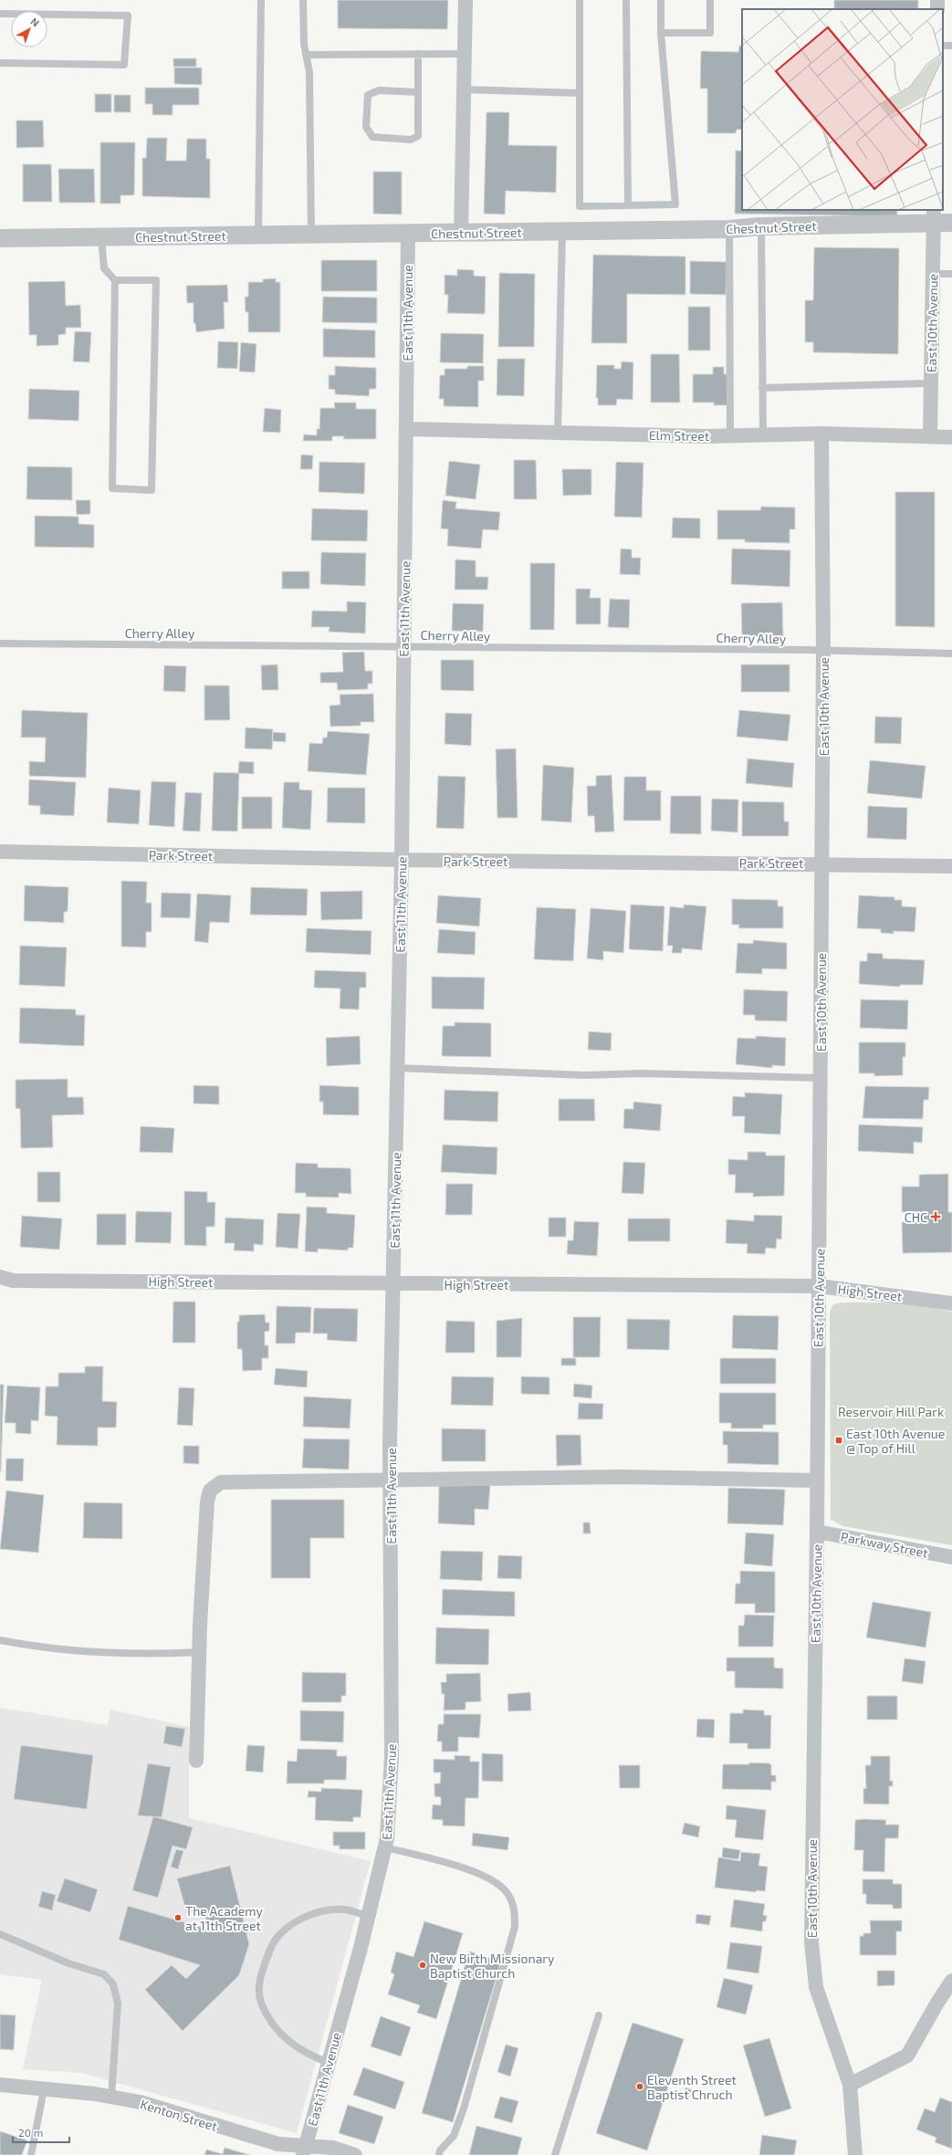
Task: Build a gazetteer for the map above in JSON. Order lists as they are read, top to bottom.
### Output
{
  "streets": {
    "street": [
      "Chestnut Street",
      "East 11th Avenue",
      "East 10th Avenue",
      "Elm Street",
      "Park Street",
      "High Street",
      "Parkway Street",
      "Kenton Street"
    ],
    "lane": ["Cherry Alley"]
  },
  "crossings": [
    ["Chestnut Street", "East 11th Avenue"],
    ["Chestnut Street", "East 10th Avenue"],
    ["East 11th Avenue", "Elm Street"],
    ["East 11th Avenue", "Cherry Alley"],
    ["East 11th Avenue", "Park Street"],
    ["East 11th Avenue", "High Street"],
    ["East 11th Avenue", "Kenton Street"],
    ["East 10th Avenue", "Elm Street"],
    ["East 10th Avenue", "Cherry Alley"],
    ["East 10th Avenue", "Park Street"],
    ["East 10th Avenue", "High Street"],
    ["East 10th Avenue", "Parkway Street"]
  ],
  "parks": ["Reservoir Hill Park"],
  "places": {
    "health": ["CHC"],
    "transit": ["East 10th Avenue @ Top of Hill"],
    "other": ["The Academy at 11th Street", "New Birth Missionary Baptist Church", "Eleventh Street Baptist Chruch"]
  },
  "scale_bar": "20 m",
  "north": "top right"
}
